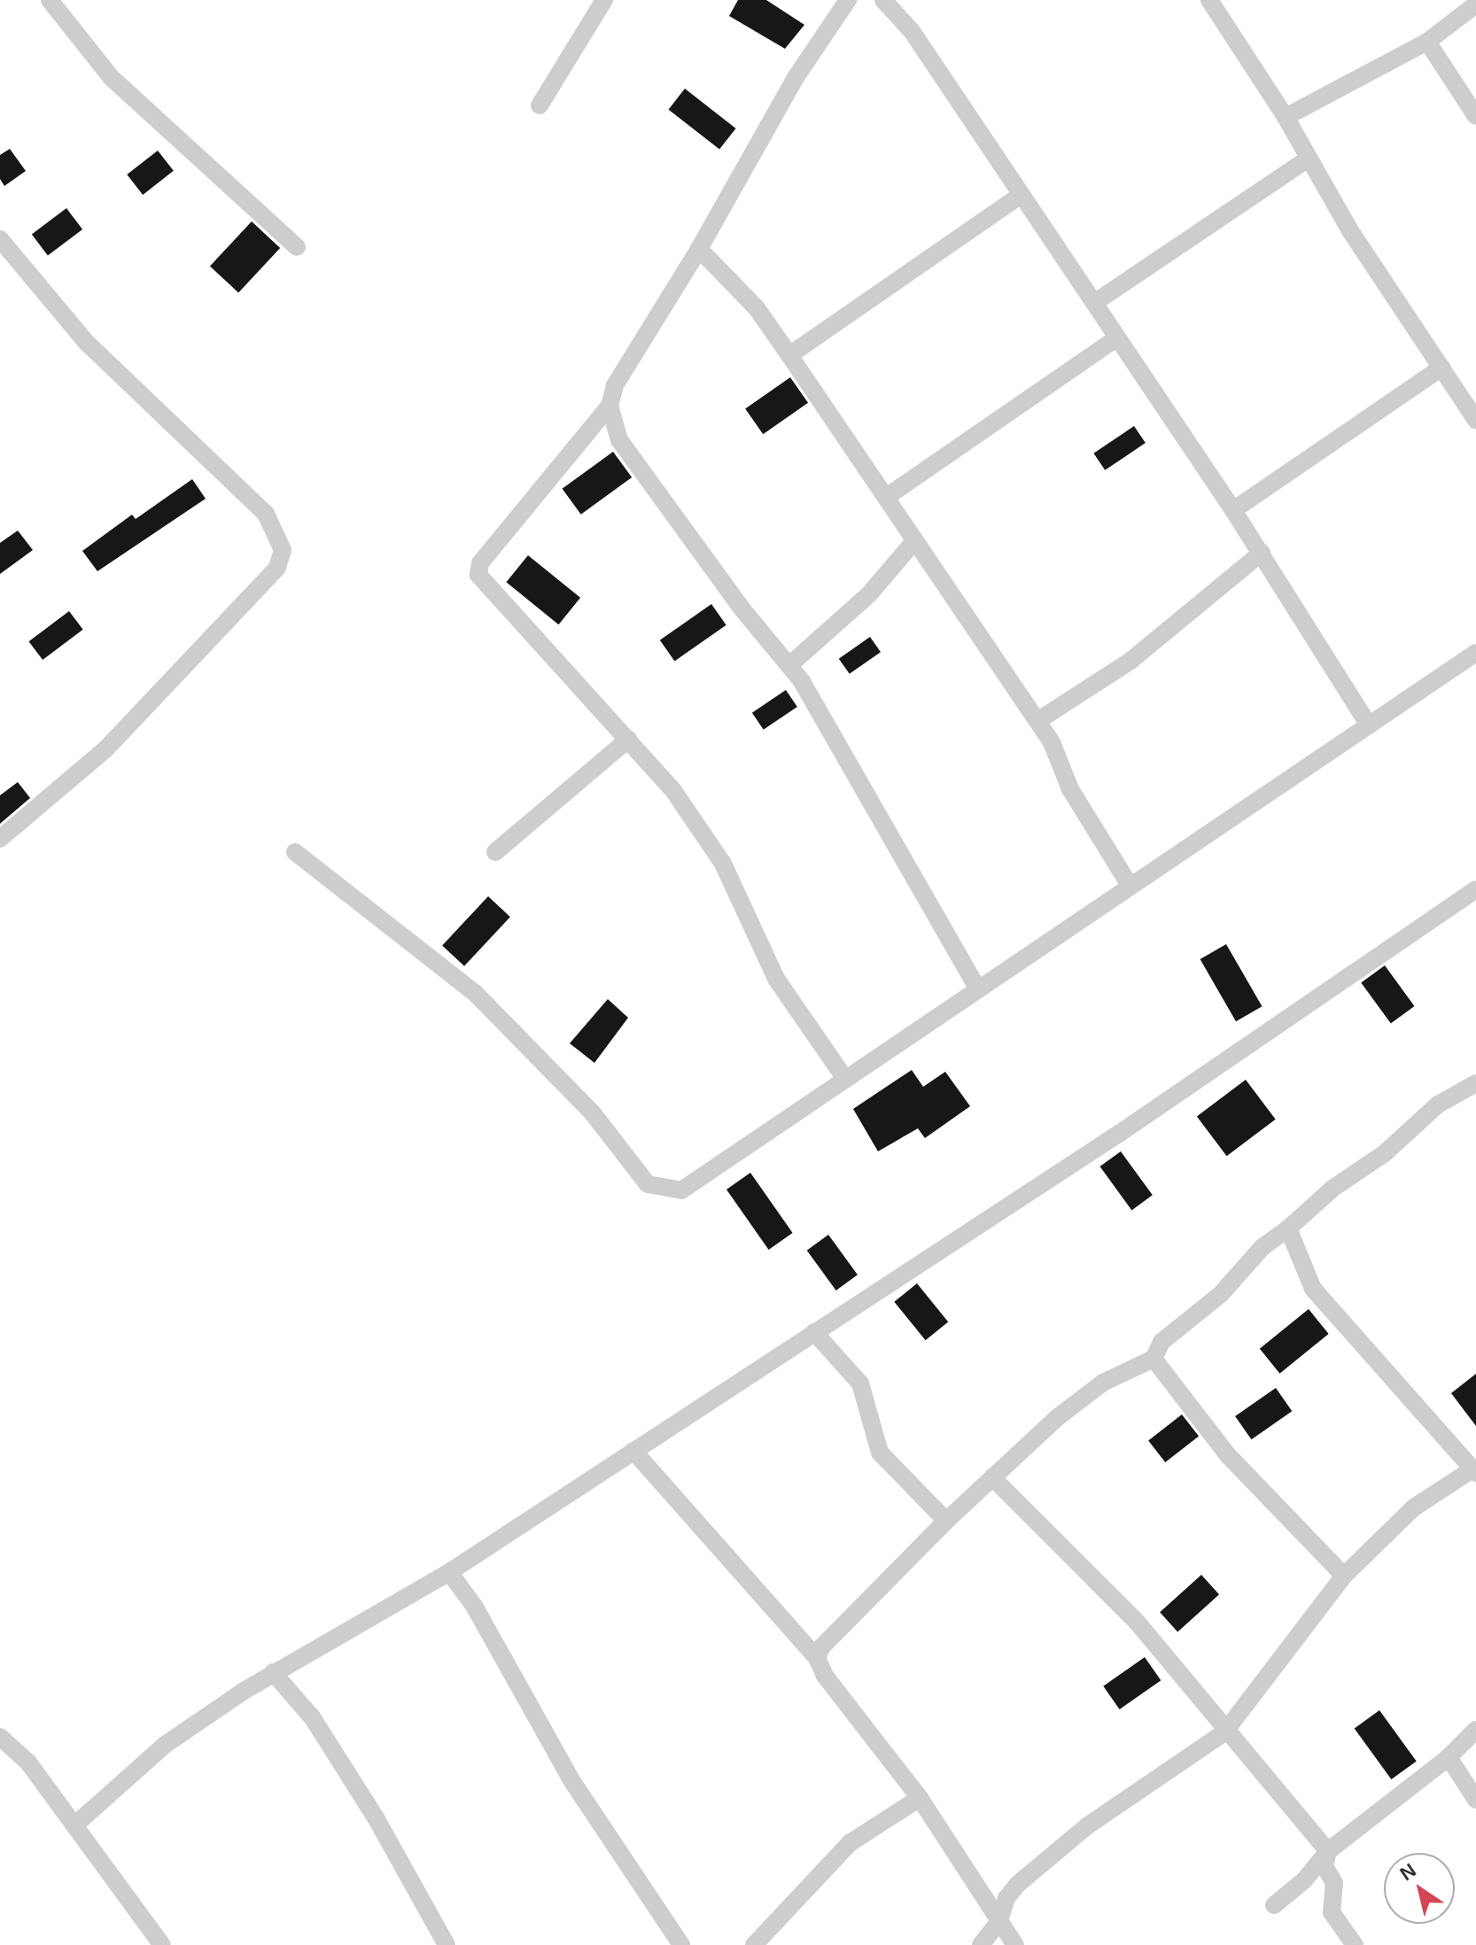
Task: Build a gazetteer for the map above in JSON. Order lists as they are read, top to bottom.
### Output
{
  "north": "top left"
}
